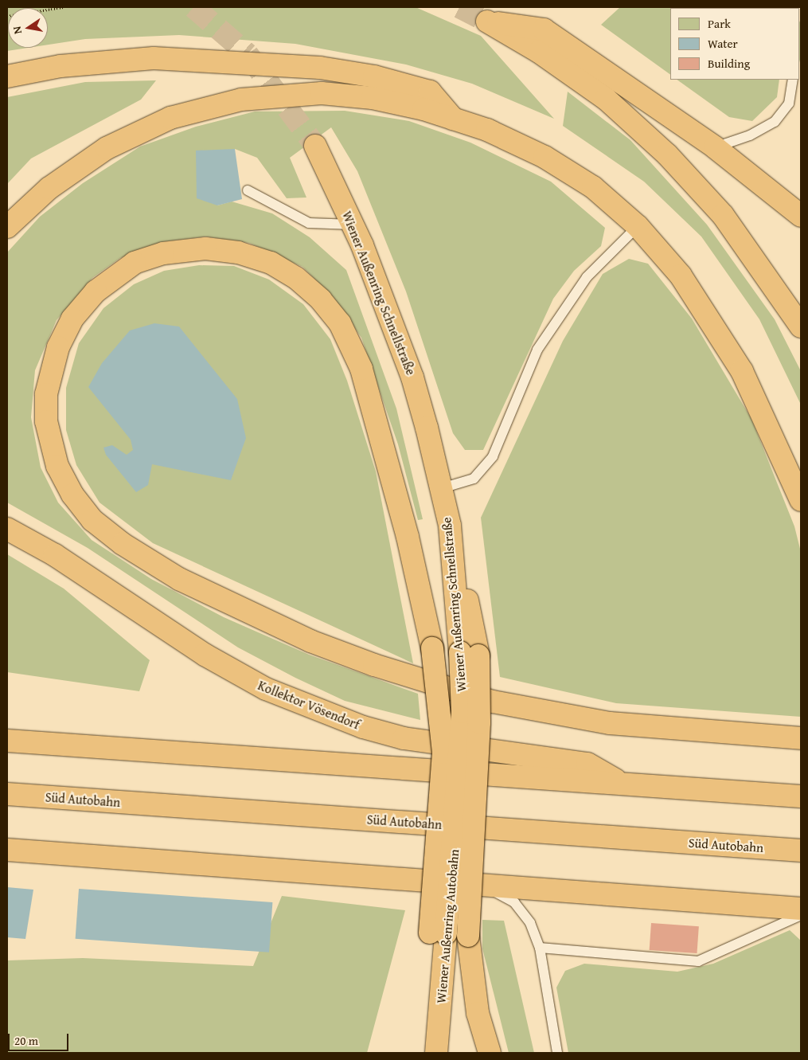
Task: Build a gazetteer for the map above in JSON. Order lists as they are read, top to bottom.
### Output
{
  "streets": {
    "highway": [
      "Wiener Außenring Schnellstraße",
      "Kollektor Vösendorf",
      "Süd Autobahn",
      "Wiener Außenring Autobahn"
    ]
  },
  "crossings": [
    ["Wiener Außenring Schnellstraße", "Wiener Außenring Autobahn"]
  ],
  "legend": ["Park", "Water", "Building"],
  "scale_bar": "20 m",
  "north": "left"
}
